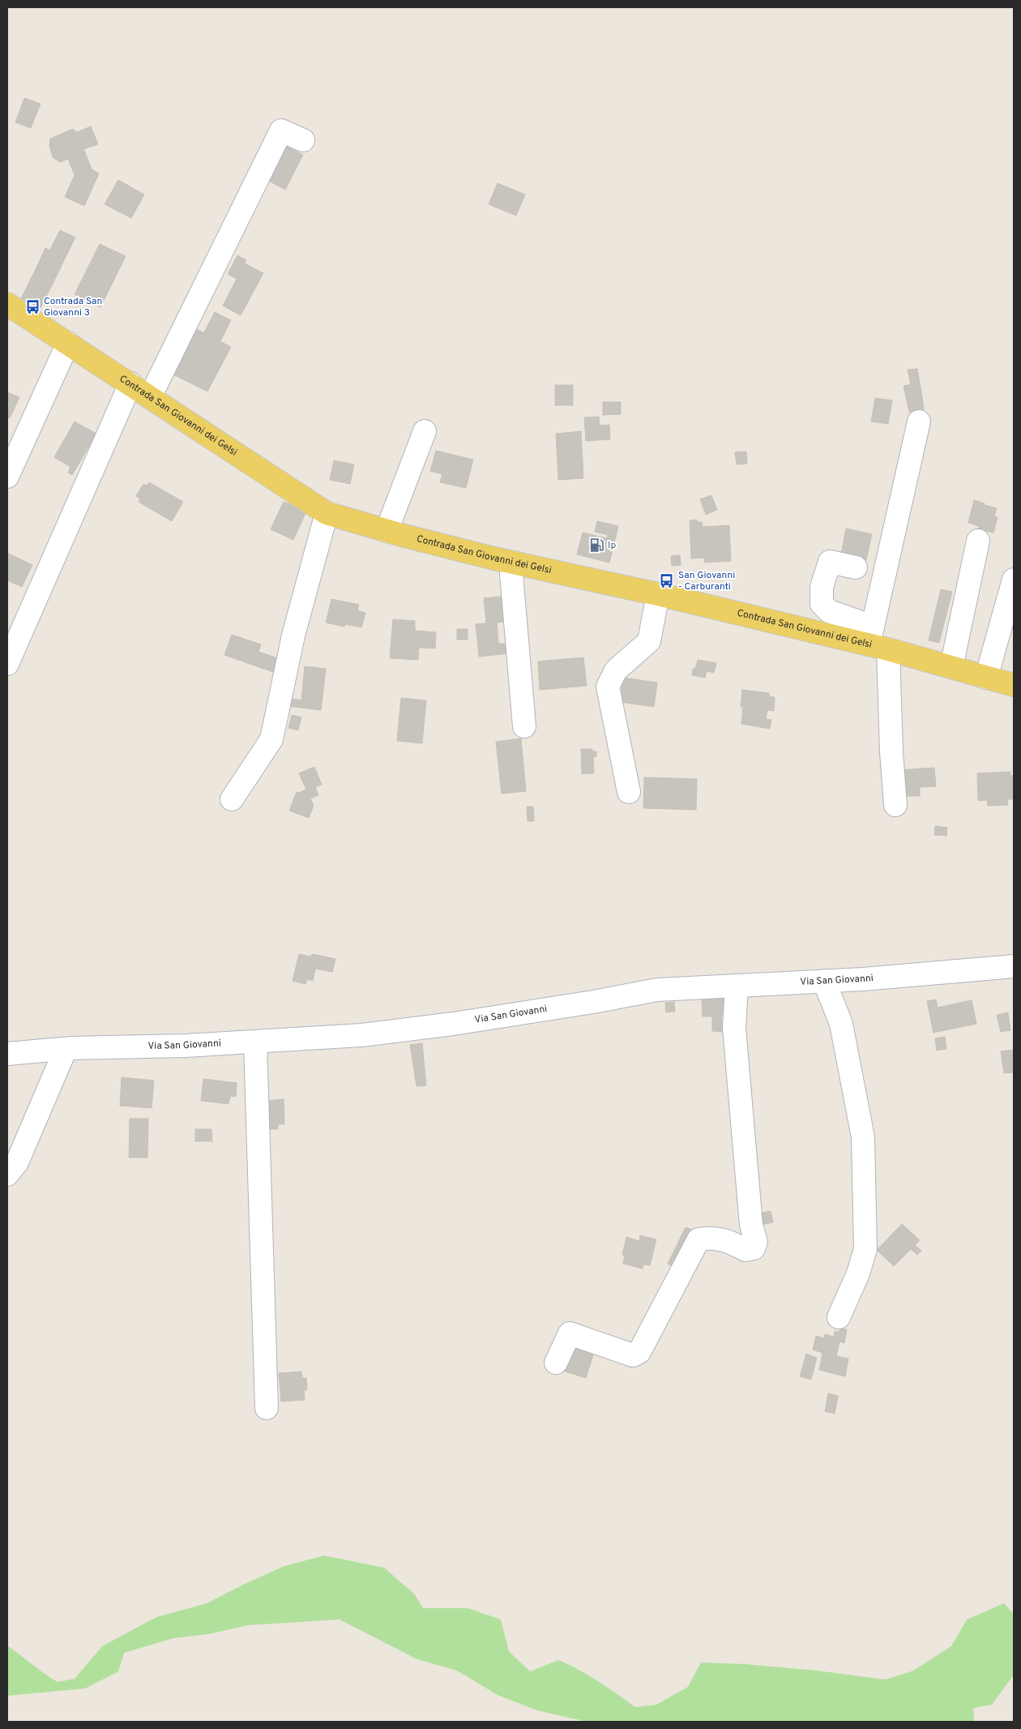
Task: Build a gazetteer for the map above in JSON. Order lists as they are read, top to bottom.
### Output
{
  "streets": {
    "main road": ["Contrada San Giovanni dei Gelsi"],
    "street": ["Via San Giovanni"]
  },
  "places": {
    "bus stop": ["Contrada San Giovanni 3", "San Giovanni - Carburanti"],
    "fuel station": ["Ip"]
  }
}
